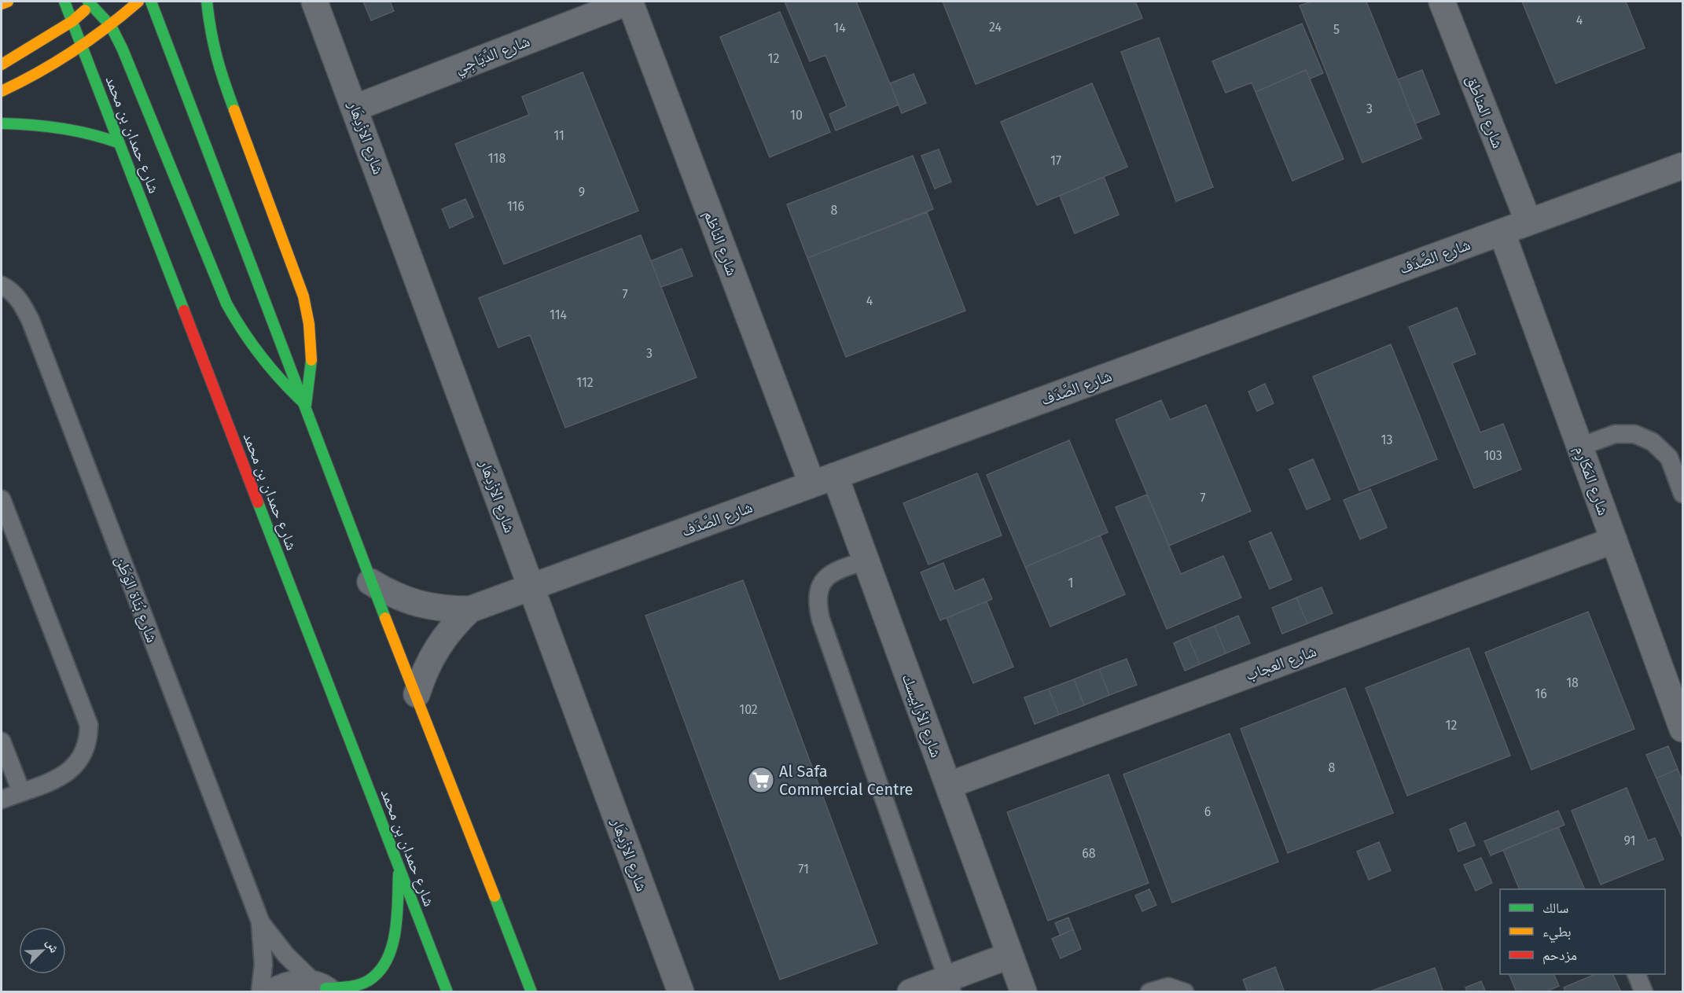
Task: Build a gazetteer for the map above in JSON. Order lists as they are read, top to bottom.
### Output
{
  "streets": {
    "main road": ["شارع حمدان بن محمد"],
    "street": [
      "شارع الدَّيَاجِي",
      "شارع المناطق",
      "شارع الازْدِهَار",
      "شارع الناظم",
      "شارع الصَّدَف",
      "شارع المَكَارِم",
      "شارع العجاب",
      "شارع الأرابيسك"
    ],
    "lane": ["شارع بُنَاة الوَطَن"]
  },
  "crossings": [
    ["شارع الدَّيَاجِي", "شارع الازْدِهَار"],
    ["شارع الدَّيَاجِي", "شارع الناظم"],
    ["شارع المناطق", "شارع الصَّدَف"],
    ["شارع الازْدِهَار", "شارع الصَّدَف"],
    ["شارع الناظم", "شارع الصَّدَف"],
    ["شارع الناظم", "شارع الأرابيسك"],
    ["شارع الصَّدَف", "شارع المَكَارِم"],
    ["شارع الصَّدَف", "شارع الأرابيسك"],
    ["شارع المَكَارِم", "شارع العجاب"],
    ["شارع العجاب", "شارع الأرابيسك"]
  ],
  "places": {
    "supermarket": ["Al Safa Commercial Centre"]
  },
  "house_numbers": [
    "4",
    "24",
    "14",
    "5",
    "12",
    "3",
    "10",
    "11",
    "118",
    "17",
    "9",
    "116",
    "8",
    "7",
    "4",
    "114",
    "3",
    "112",
    "13",
    "103",
    "7",
    "1",
    "18",
    "16",
    "102",
    "12",
    "8",
    "6",
    "91",
    "68",
    "71"
  ],
  "legend": ["سالك", "بطيء", "مزدحم"],
  "north": "top right"
}
